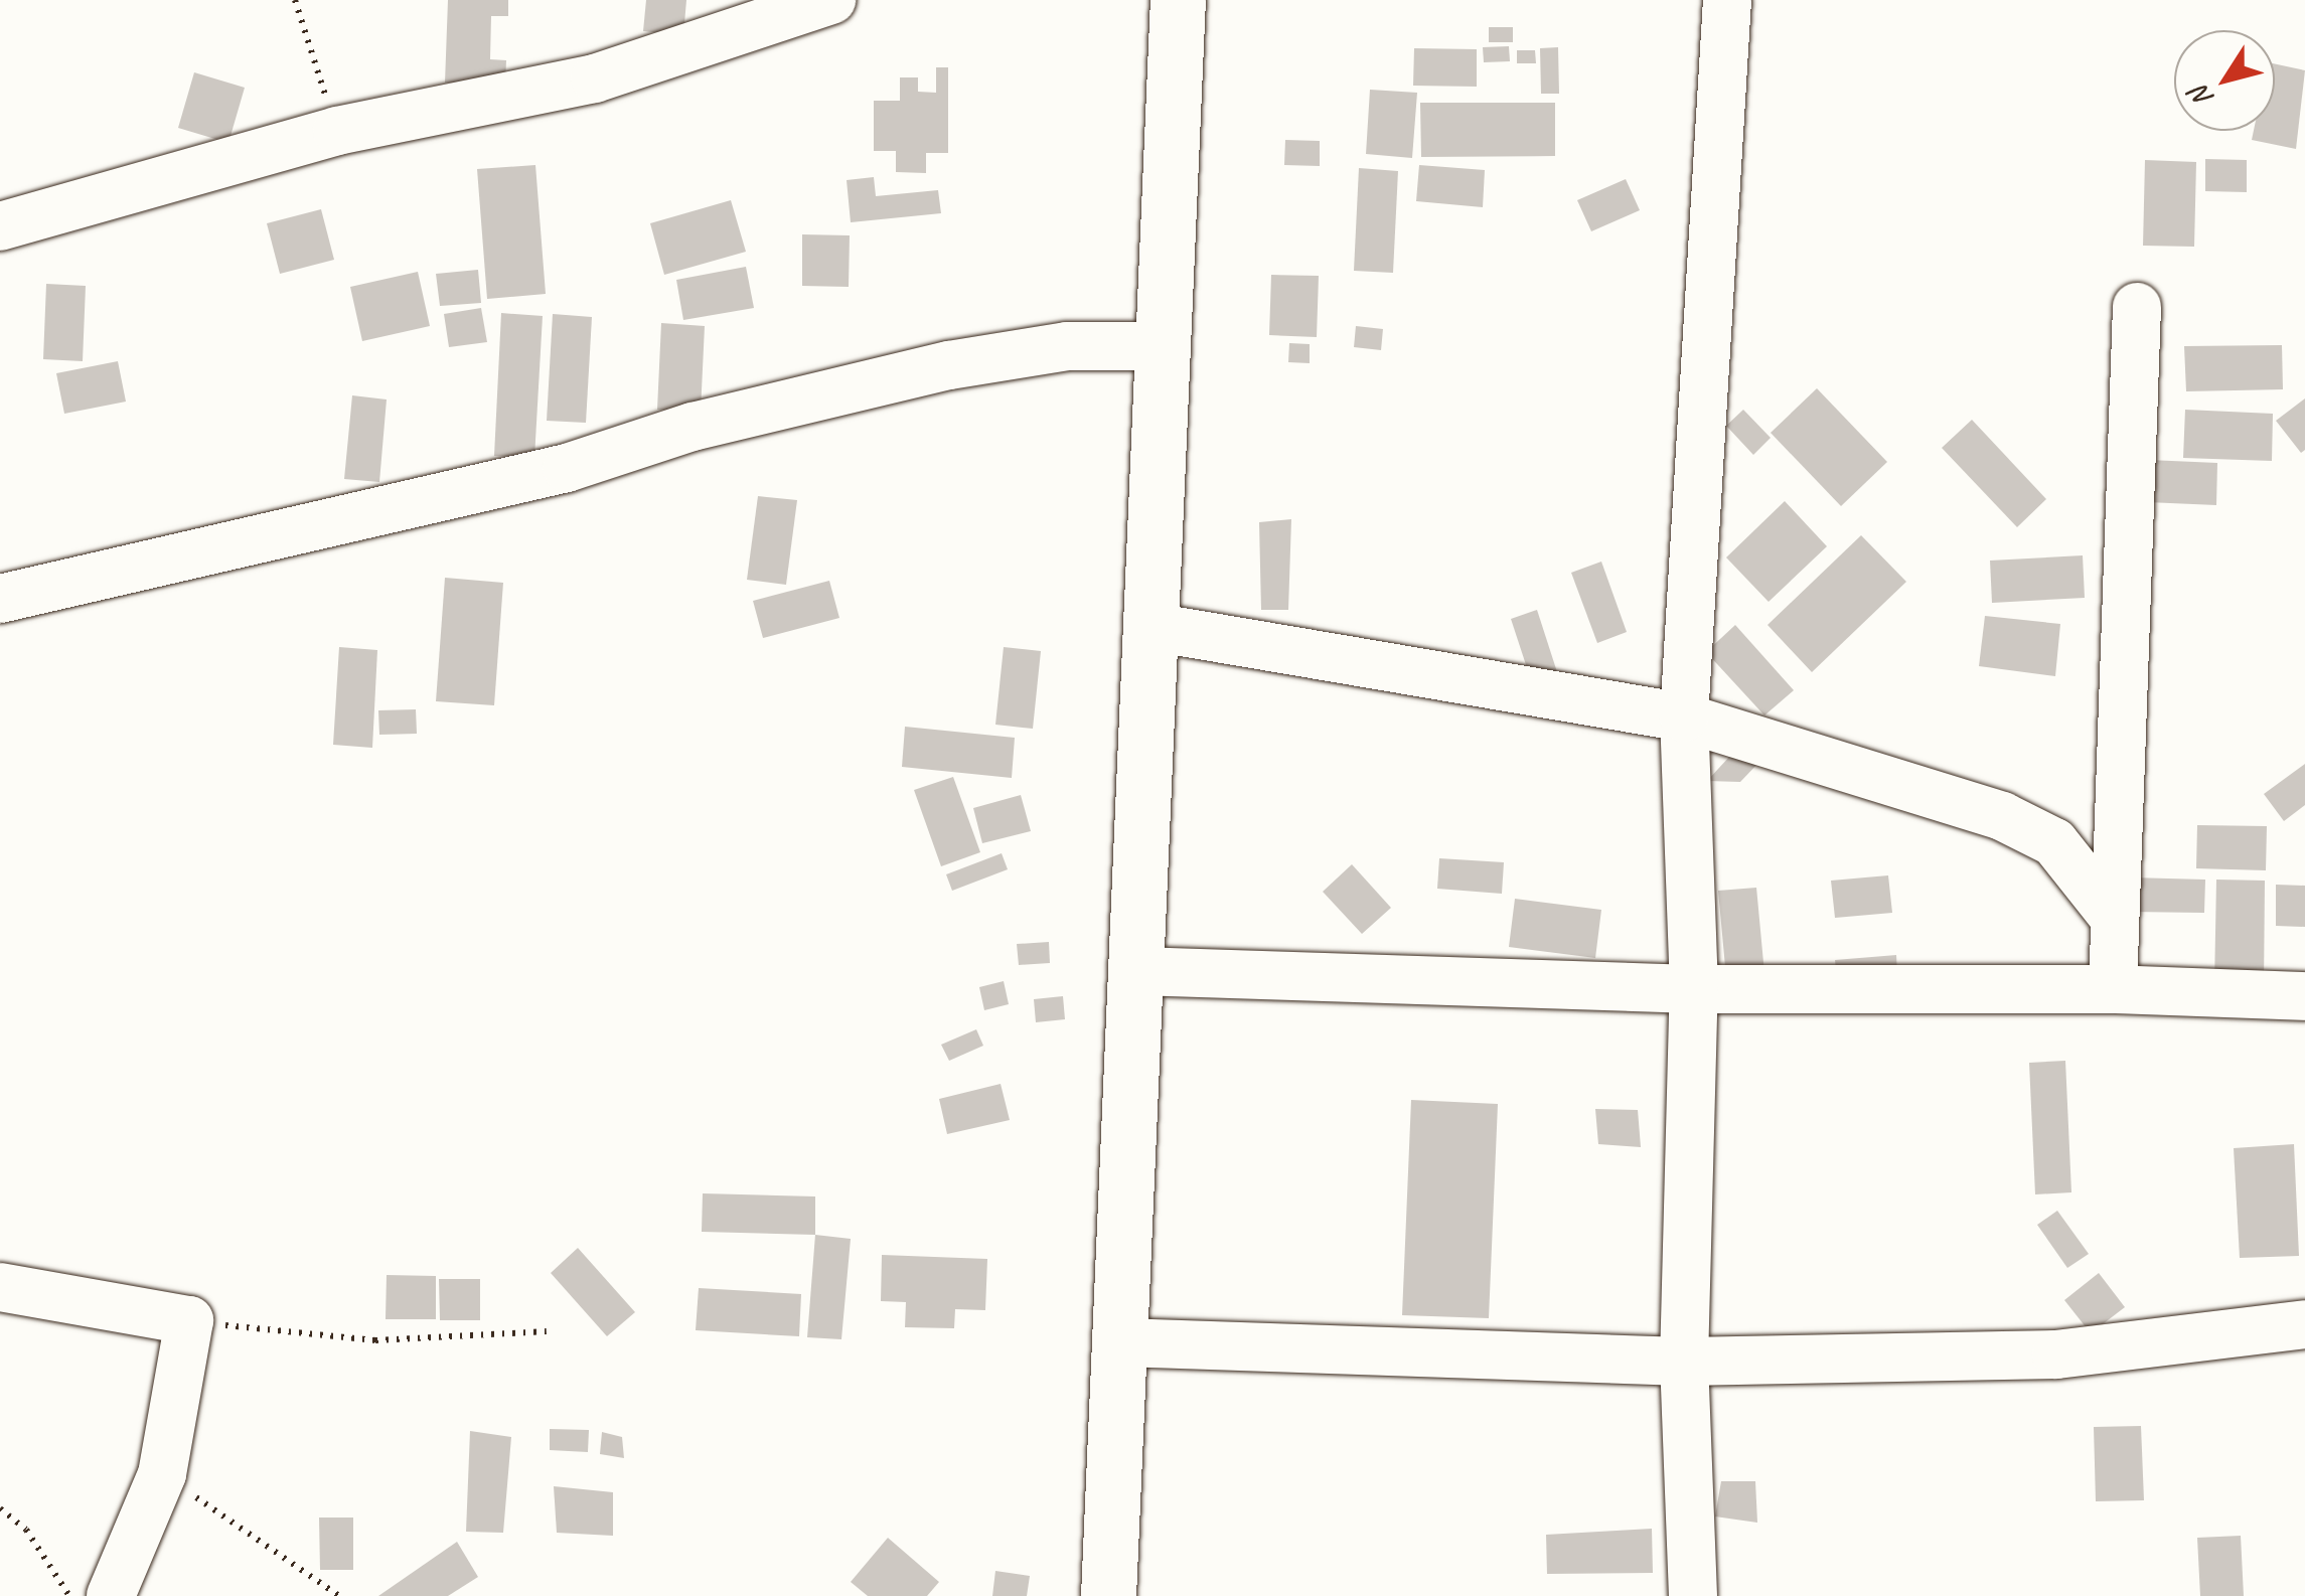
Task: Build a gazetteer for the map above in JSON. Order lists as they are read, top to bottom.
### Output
{
  "north": "bottom left"
}
